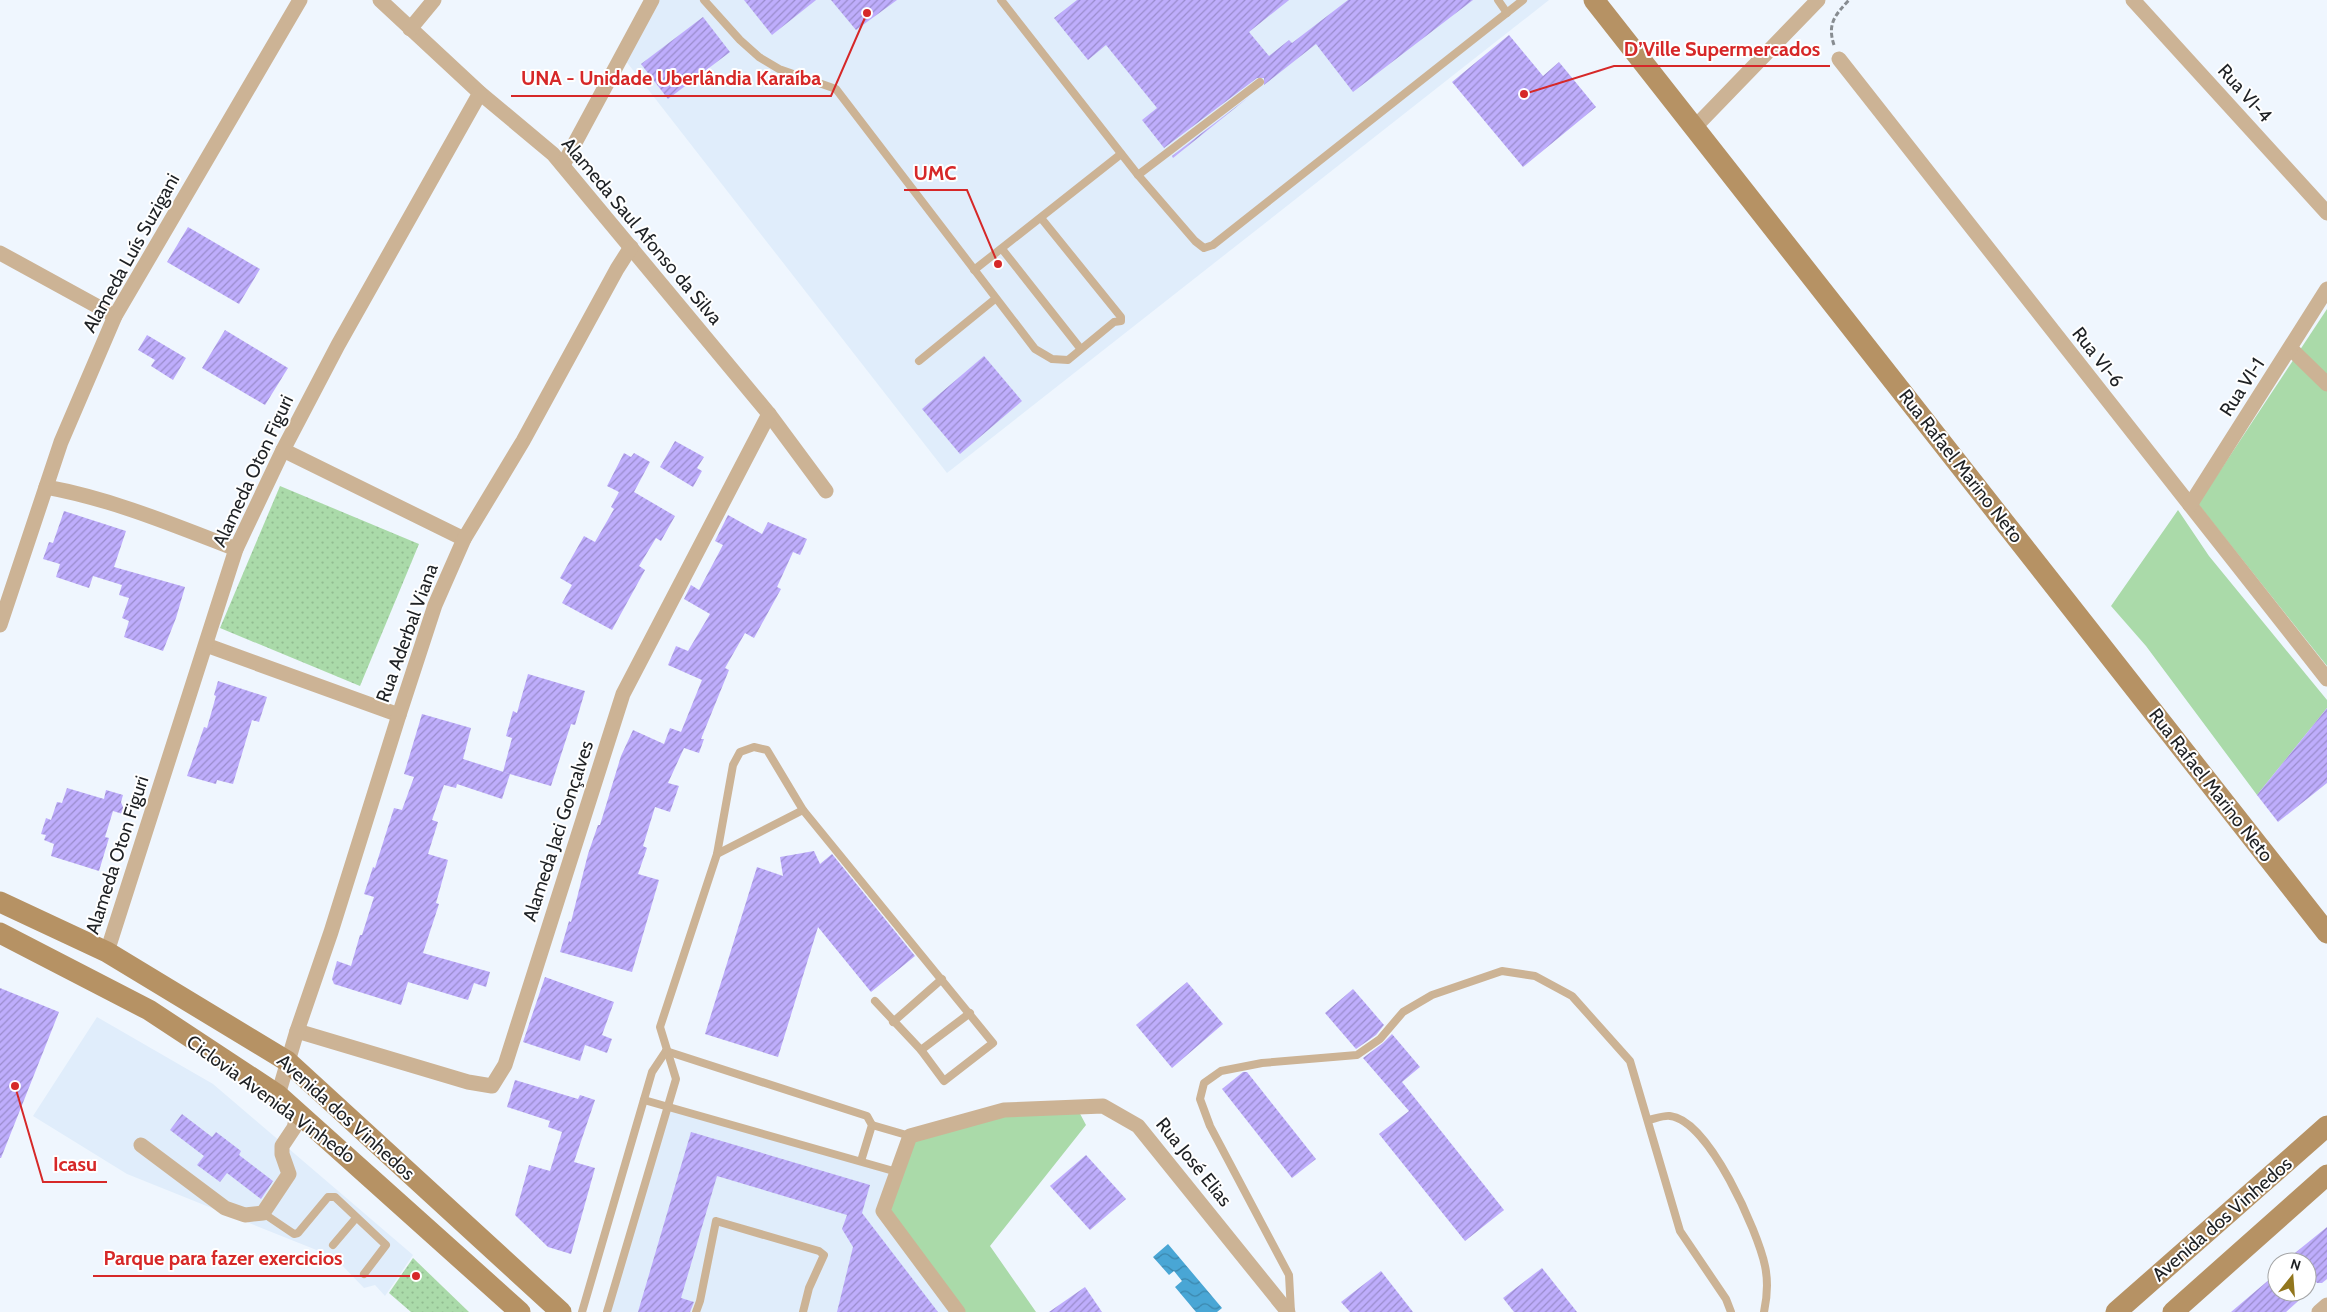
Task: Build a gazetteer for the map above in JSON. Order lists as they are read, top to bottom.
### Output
{
  "streets": {
    "main road": ["Rua Rafael Marino Neto", "Avenida dos Vinhedos"],
    "street": [
      "Rua VI-4",
      "Alameda Saul Afonso da Silva",
      "Alameda Luís Suzigani",
      "Rua VI-6",
      "Rua VI-1",
      "Alameda Oton Figuri",
      "Rua Aderbal Viana",
      "Alameda Jaci Gonçalves",
      "Rua José Elias"
    ]
  },
  "crossings": [
    ["Alameda Saul Afonso da Silva", "Alameda Oton Figuri"],
    ["Alameda Saul Afonso da Silva", "Rua Aderbal Viana"],
    ["Alameda Saul Afonso da Silva", "Alameda Jaci Gonçalves"],
    ["Rua VI-6", "Rua VI-1"],
    ["Alameda Oton Figuri", "Avenida dos Vinhedos"],
    ["Rua Aderbal Viana", "Alameda Jaci Gonçalves"],
    ["Rua Aderbal Viana", "Avenida dos Vinhedos"]
  ],
  "places": [
    "UNA - Unidade Uberlândia Karaíba",
    "D’Ville Supermercados",
    "UMC",
    "Icasu",
    "Parque para fazer exercicios"
  ],
  "north": "top"
}
